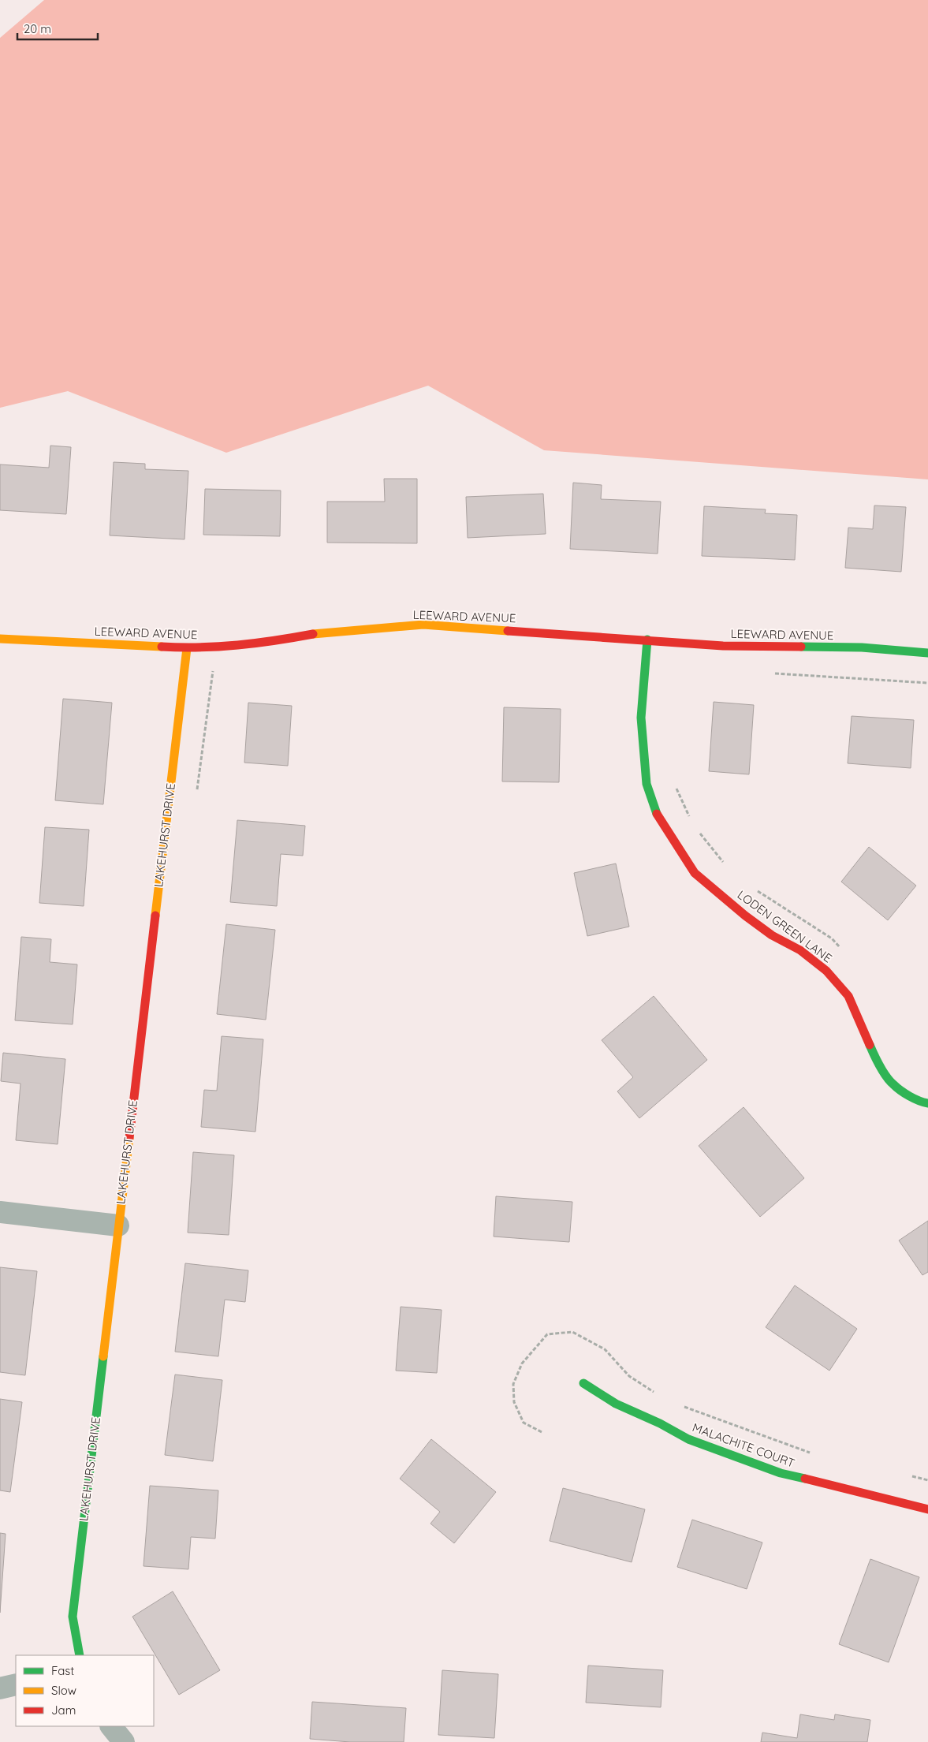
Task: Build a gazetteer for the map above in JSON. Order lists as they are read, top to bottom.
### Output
{
  "streets": {
    "street": [
      "LEEWARD AVENUE",
      "LAKEHURST DRIVE",
      "LODEN GREEN LANE",
      "MALACHITE COURT"
    ]
  },
  "crossings": [
    ["LEEWARD AVENUE", "LAKEHURST DRIVE"],
    ["LEEWARD AVENUE", "LODEN GREEN LANE"]
  ],
  "legend": ["Fast", "Slow", "Jam"],
  "scale_bar": "20 m"
}
